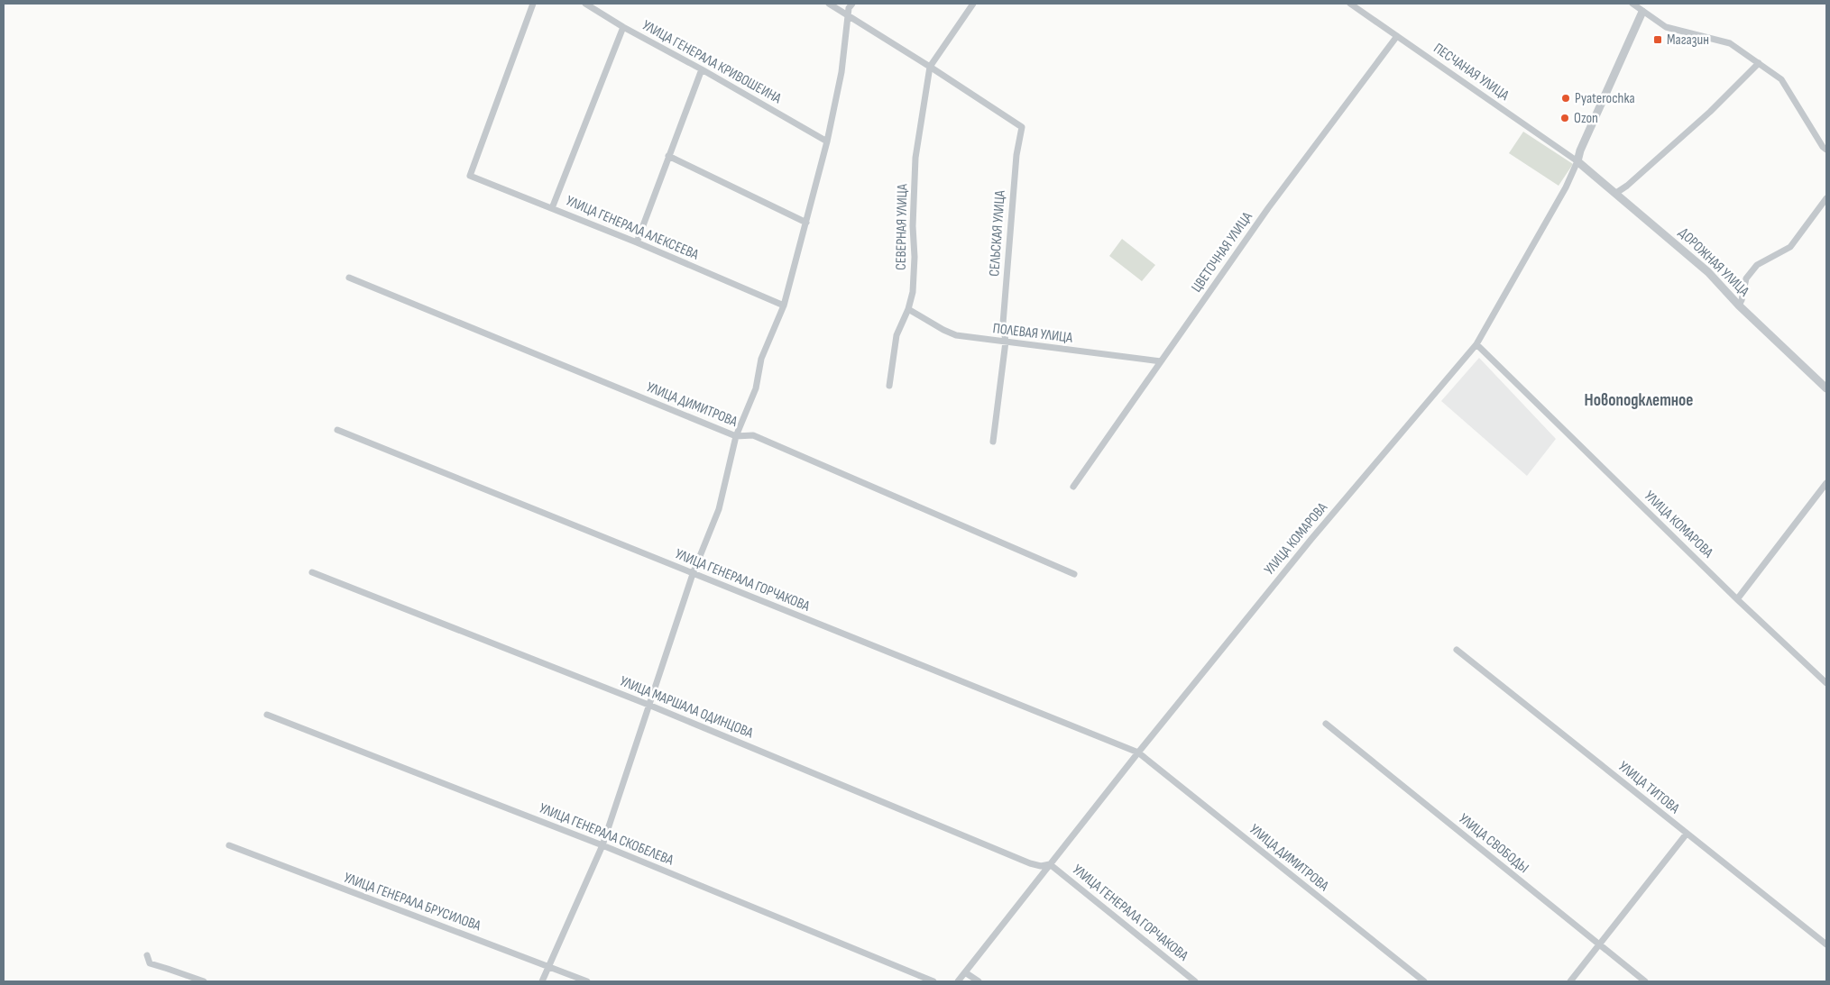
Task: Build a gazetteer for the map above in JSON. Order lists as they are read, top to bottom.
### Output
{
  "streets": {
    "street": [
      "УЛИЦА ГЕНЕРАЛА КРИВОШЕИНА",
      "ПЕСЧАНАЯ УЛИЦА",
      "СЕВЕРНАЯ УЛИЦА",
      "УЛИЦА ГЕНЕРАЛА АЛЕКСЕЕВА",
      "СЕЛЬСКАЯ УЛИЦА",
      "ЦВЕТОЧНАЯ УЛИЦА",
      "ДОРОЖНАЯ УЛИЦА",
      "ПОЛЕВАЯ УЛИЦА",
      "УЛИЦА ДИМИТРОВА",
      "УЛИЦА КОМАРОВА",
      "УЛИЦА ГЕНЕРАЛА ГОРЧАКОВА",
      "УЛИЦА МАРШАЛА ОДИНЦОВА",
      "УЛИЦА ТИТОВА",
      "УЛИЦА ГЕНЕРАЛА СКОБЕЛЕВА",
      "УЛИЦА СВОБОДЫ",
      "УЛИЦА ГЕНЕРАЛА БРУСИЛОВА"
    ]
  },
  "crossings": [
    ["ПЕСЧАНАЯ УЛИЦА", "ЦВЕТОЧНАЯ УЛИЦА"],
    ["ПЕСЧАНАЯ УЛИЦА", "ДОРОЖНАЯ УЛИЦА"],
    ["ПЕСЧАНАЯ УЛИЦА", "УЛИЦА КОМАРОВА"],
    ["СЕВЕРНАЯ УЛИЦА", "СЕЛЬСКАЯ УЛИЦА"],
    ["СЕВЕРНАЯ УЛИЦА", "ПОЛЕВАЯ УЛИЦА"],
    ["СЕЛЬСКАЯ УЛИЦА", "ПОЛЕВАЯ УЛИЦА"],
    ["ЦВЕТОЧНАЯ УЛИЦА", "ПОЛЕВАЯ УЛИЦА"],
    ["ДОРОЖНАЯ УЛИЦА", "УЛИЦА КОМАРОВА"],
    ["УЛИЦА ДИМИТРОВА", "УЛИЦА КОМАРОВА"],
    ["УЛИЦА ДИМИТРОВА", "УЛИЦА ГЕНЕРАЛА ГОРЧАКОВА"],
    ["УЛИЦА КОМАРОВА", "УЛИЦА ГЕНЕРАЛА ГОРЧАКОВА"],
    ["УЛИЦА КОМАРОВА", "УЛИЦА МАРШАЛА ОДИНЦОВА"],
    ["УЛИЦА ГЕНЕРАЛА ГОРЧАКОВА", "УЛИЦА МАРШАЛА ОДИНЦОВА"]
  ],
  "districts": ["Новоподклетное"],
  "places": {
    "transit": ["Магазин"],
    "other": ["Pyaterochka", "Ozon"]
  }
}
